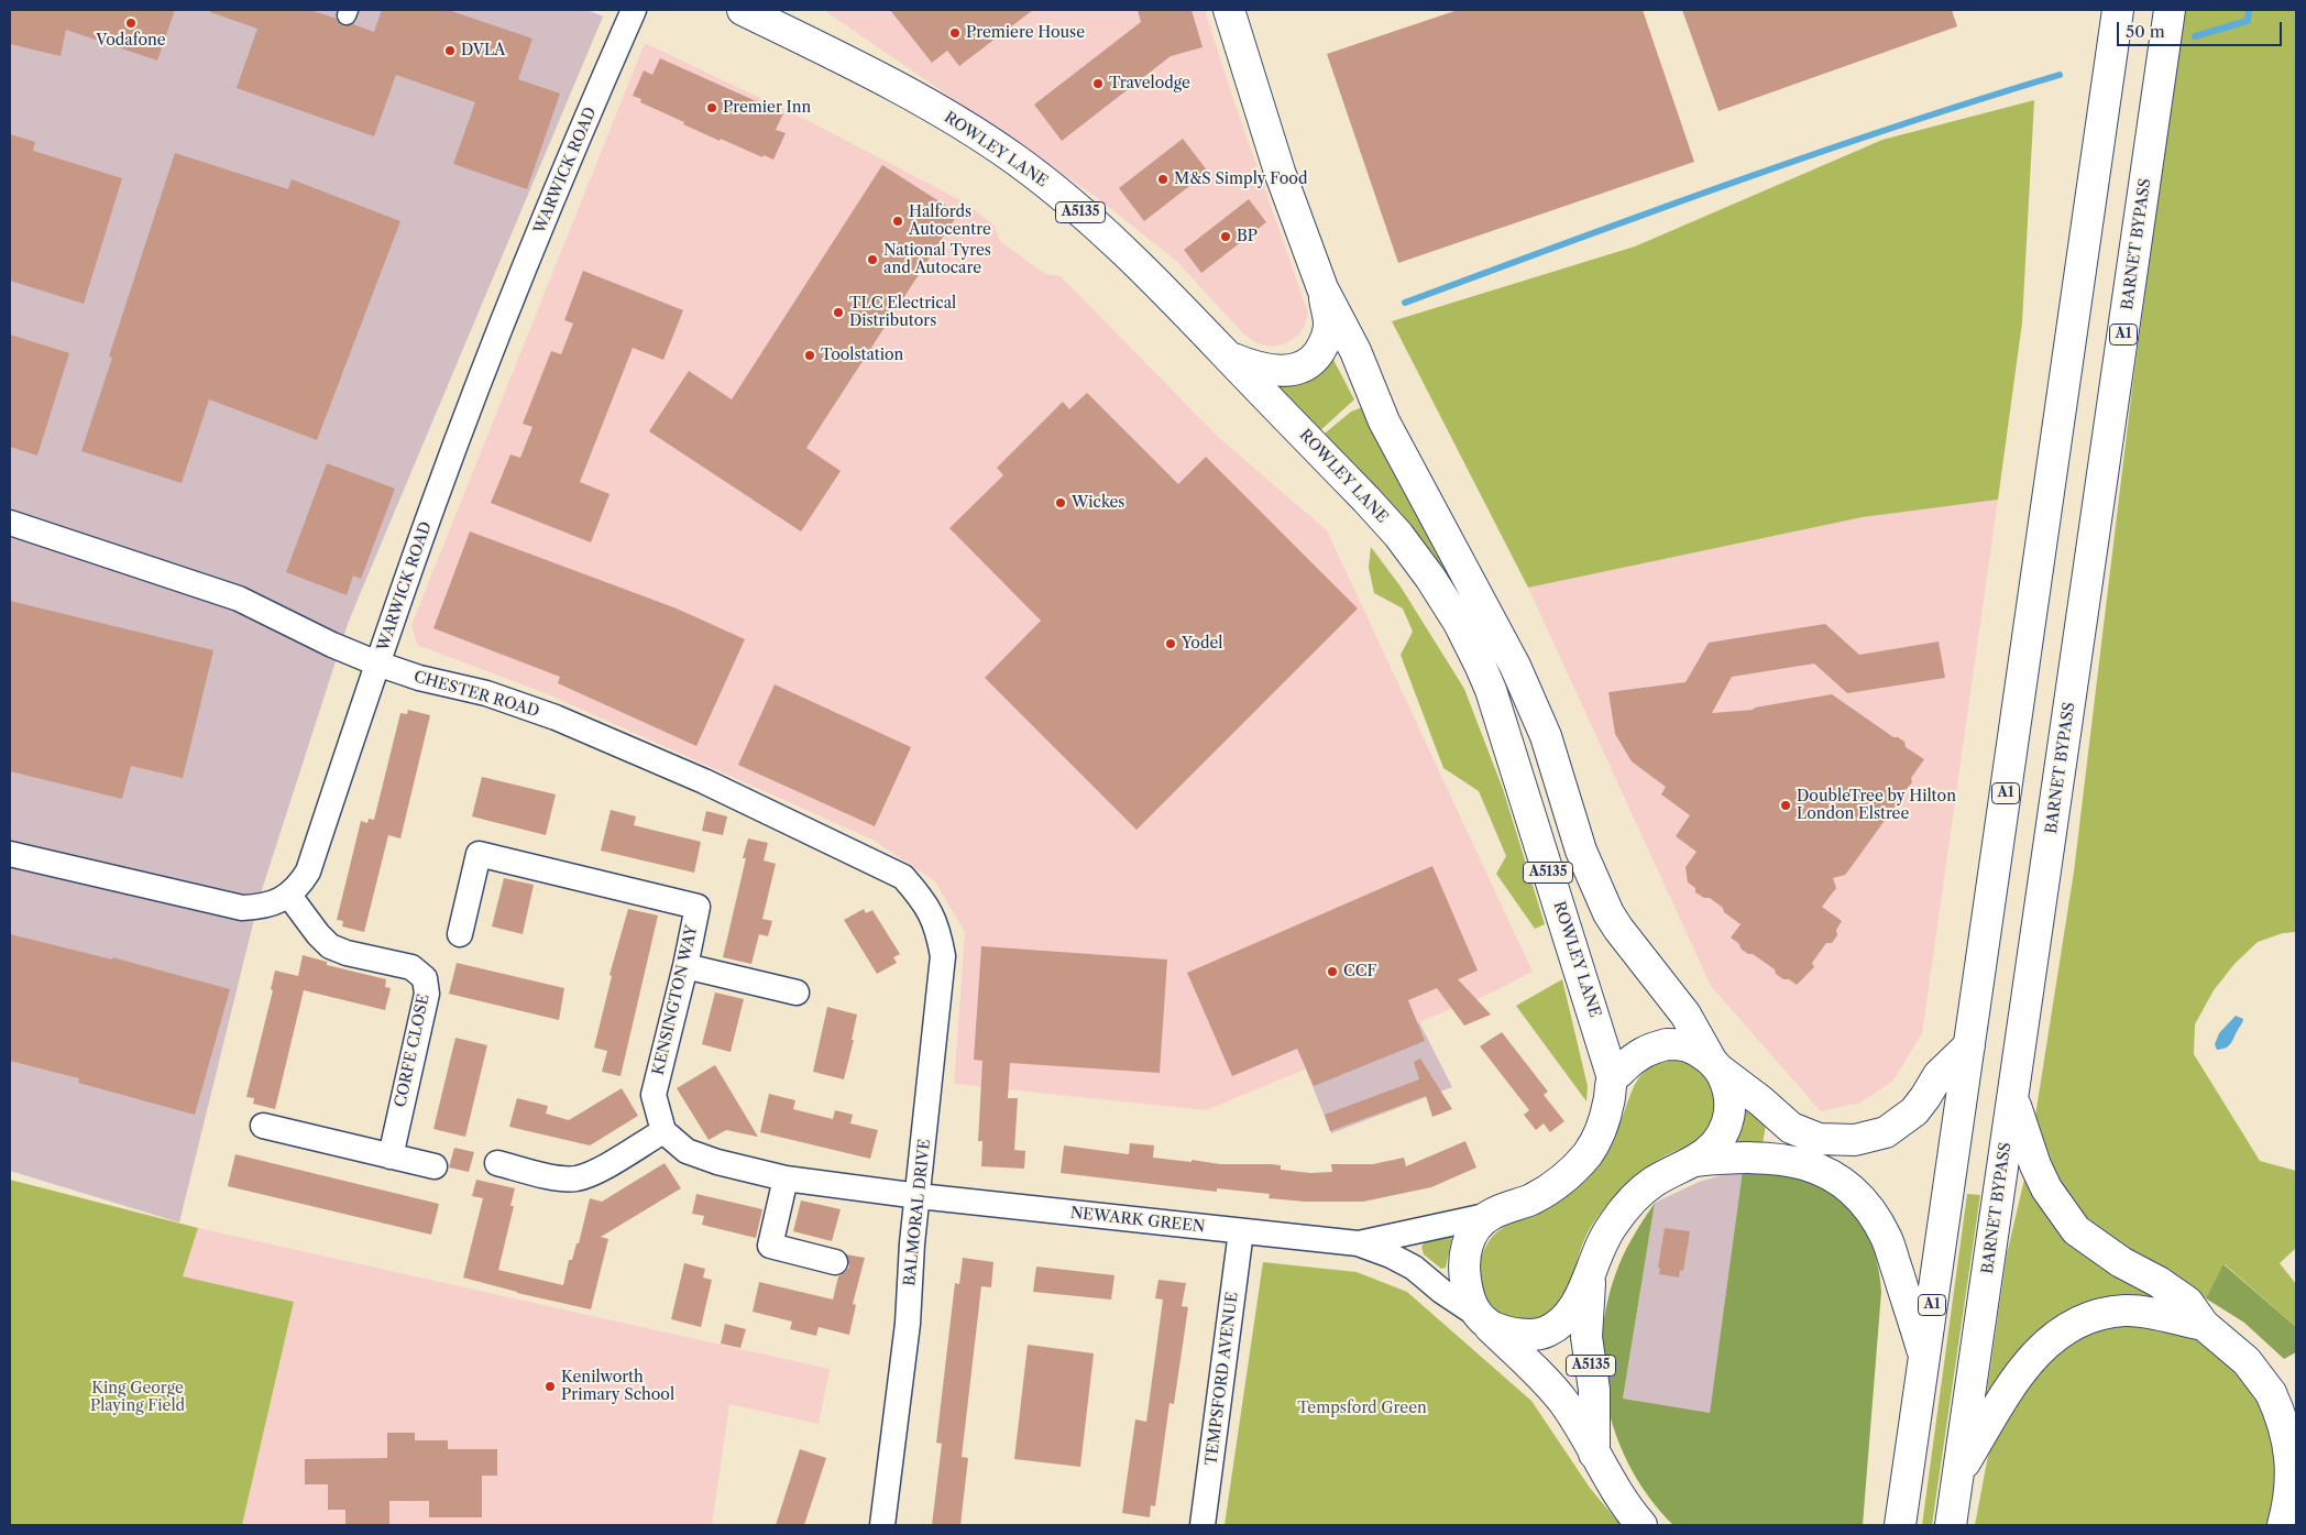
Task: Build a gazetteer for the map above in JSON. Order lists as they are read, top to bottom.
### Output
{
  "streets": {
    "main road": [
      "ROWLEY LANE",
      "A5135",
      "BARNET BYPASS",
      "A1"
    ],
    "street": [
      "WARWICK ROAD",
      "CHESTER ROAD",
      "KENSINGTON WAY",
      "CORFE CLOSE",
      "BALMORAL DRIVE",
      "NEWARK GREEN",
      "TEMPSFORD AVENUE"
    ]
  },
  "crossings": [
    ["ROWLEY LANE", "A5135"],
    ["WARWICK ROAD", "CHESTER ROAD"],
    ["WARWICK ROAD", "CORFE CLOSE"],
    ["A5135", "NEWARK GREEN"],
    ["CHESTER ROAD", "BALMORAL DRIVE"],
    ["BALMORAL DRIVE", "NEWARK GREEN"],
    ["NEWARK GREEN", "TEMPSFORD AVENUE"]
  ],
  "parks": ["King George Playing Field", "Tempsford Green"],
  "places": [
    "Vodafone",
    "Premiere House",
    "DVLA",
    "Travelodge",
    "Premier Inn",
    "M&S Simply Food",
    "Halfords Autocentre",
    "BP",
    "National Tyres and Autocare",
    "TLC Electrical Distributors",
    "Toolstation",
    "Wickes",
    "Yodel",
    "DoubleTree by Hilton London Elstree",
    "CCF",
    "Kenilworth Primary School"
  ],
  "scale_bar": "50 m"
}
